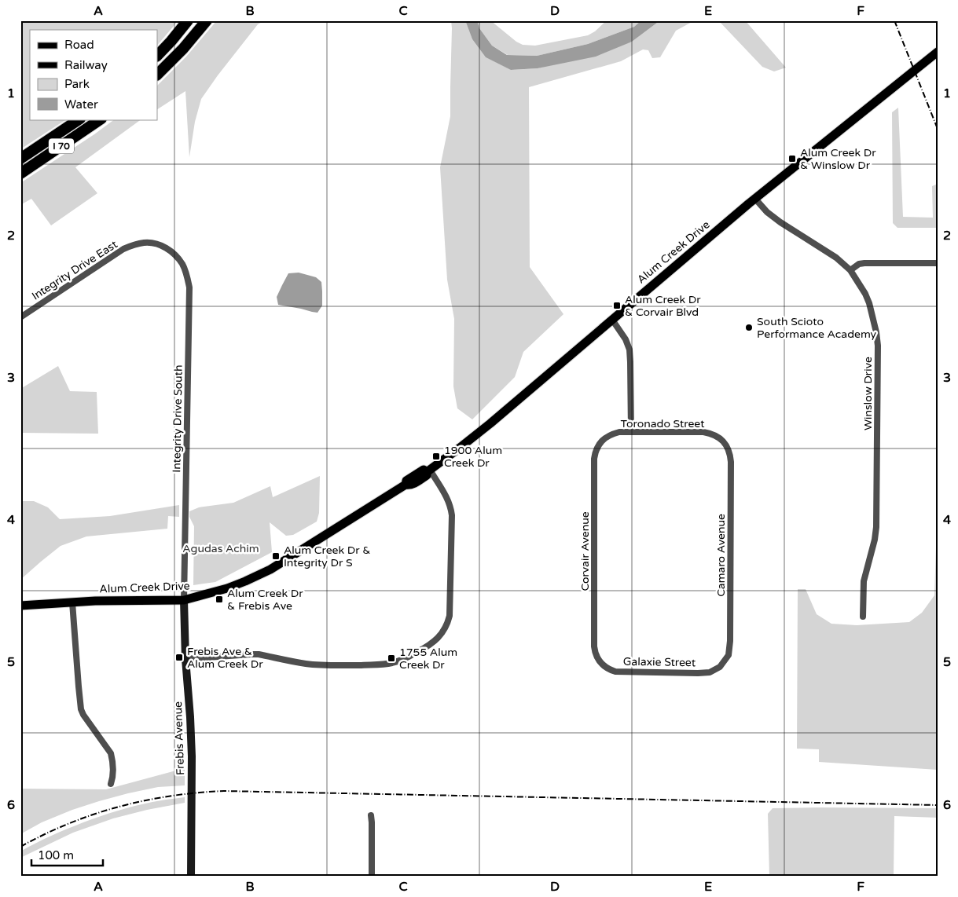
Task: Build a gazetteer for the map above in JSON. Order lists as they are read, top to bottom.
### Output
{
  "streets": {
    "highway": ["I 70"],
    "main road": ["Alum Creek Drive", "Frebis Avenue"],
    "street": [
      "Integrity Drive East",
      "Winslow Drive",
      "Integrity Drive South",
      "Toronado Street",
      "Corvair Avenue",
      "Camaro Avenue",
      "Galaxie Street"
    ]
  },
  "crossings": [
    ["Alum Creek Drive", "Winslow Drive"],
    ["Alum Creek Drive", "Integrity Drive South"],
    ["Alum Creek Drive", "Frebis Avenue"],
    ["Integrity Drive East", "Integrity Drive South"],
    ["Integrity Drive South", "Frebis Avenue"],
    ["Toronado Street", "Corvair Avenue"],
    ["Toronado Street", "Camaro Avenue"],
    ["Corvair Avenue", "Galaxie Street"],
    ["Camaro Avenue", "Galaxie Street"]
  ],
  "parks": ["Agudas Achim"],
  "places": {
    "transit": [
      "Alum Creek Dr & Winslow Dr",
      "Alum Creek Dr & Corvair Blvd",
      "1900 Alum Creek Dr",
      "Alum Creek Dr & Integrity Dr S",
      "Alum Creek Dr & Frebis Ave",
      "Frebis Ave & Alum Creek Dr",
      "1755 Alum Creek Dr"
    ],
    "other": ["South Scioto Performance Academy"]
  },
  "legend": [
    "Road",
    "Railway",
    "Park",
    "Water"
  ],
  "scale_bar": "100 m",
  "grid": {
    "columns": [
      "A",
      "B",
      "C",
      "D",
      "E",
      "F"
    ],
    "rows": [
      "1",
      "2",
      "3",
      "4",
      "5",
      "6"
    ]
  }
}
